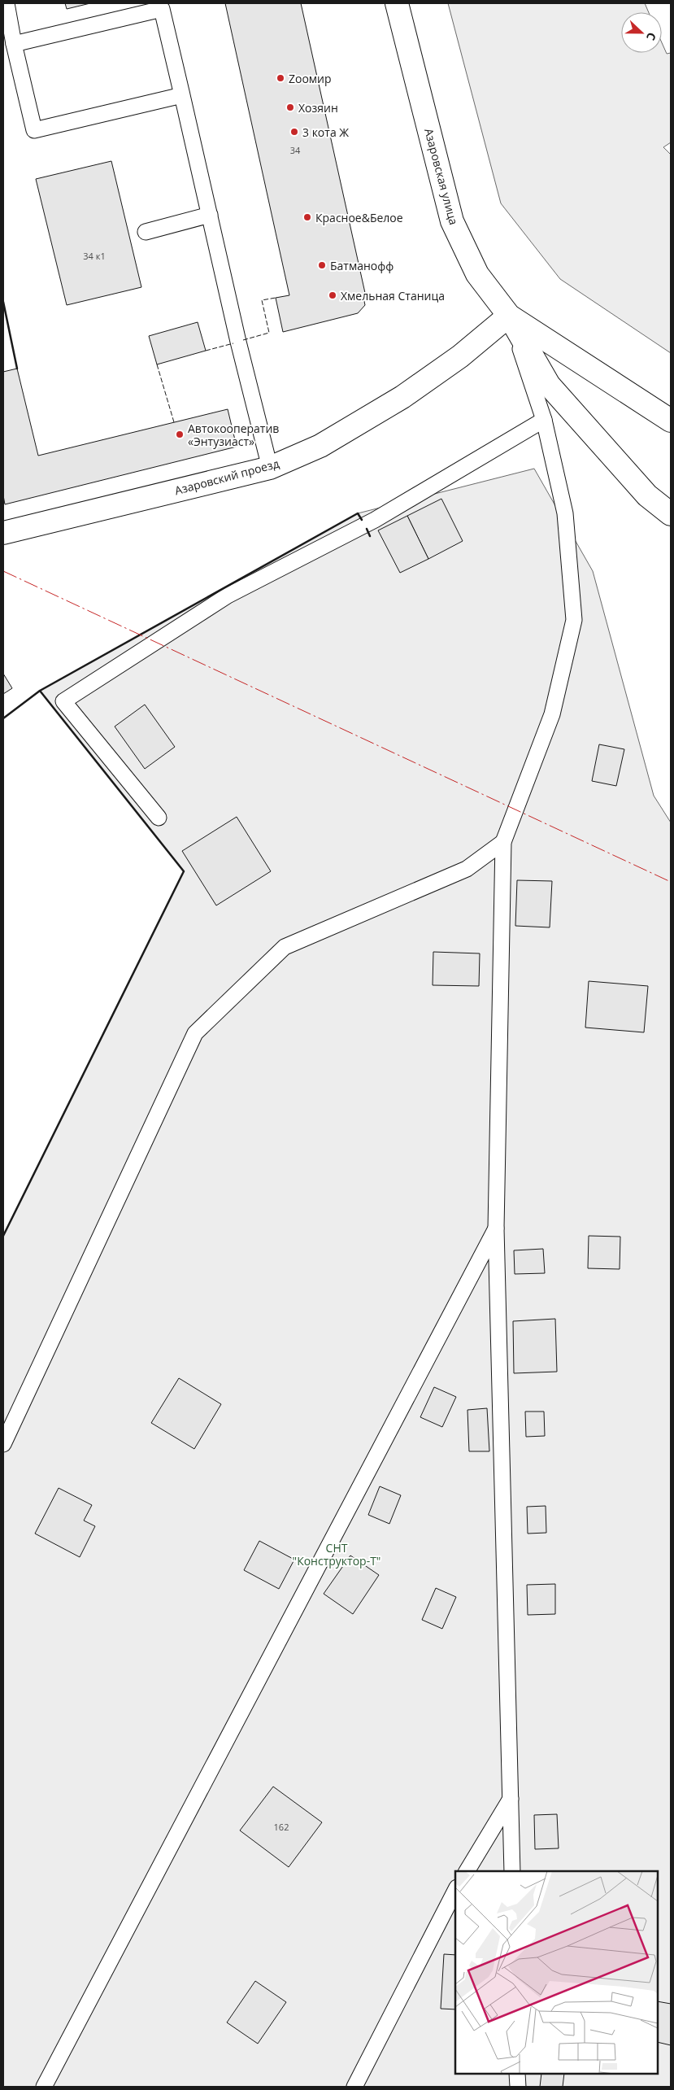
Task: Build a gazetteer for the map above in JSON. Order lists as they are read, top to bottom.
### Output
{
  "streets": {
    "street": ["Азаровская улица", "Азаровский проезд"]
  },
  "crossings": [
    ["Азаровская улица", "Азаровский проезд"]
  ],
  "parks": ["СНТ \"Конструктор-Т\""],
  "places": [
    "Zooмир",
    "Хозяин",
    "3 кота Ж",
    "Красное&Белое",
    "Батманофф",
    "Хмельная Станица",
    "Автокооператив «Энтузиаст»"
  ],
  "house_numbers": ["34", "34 к1", "162"],
  "north": "right"
}
